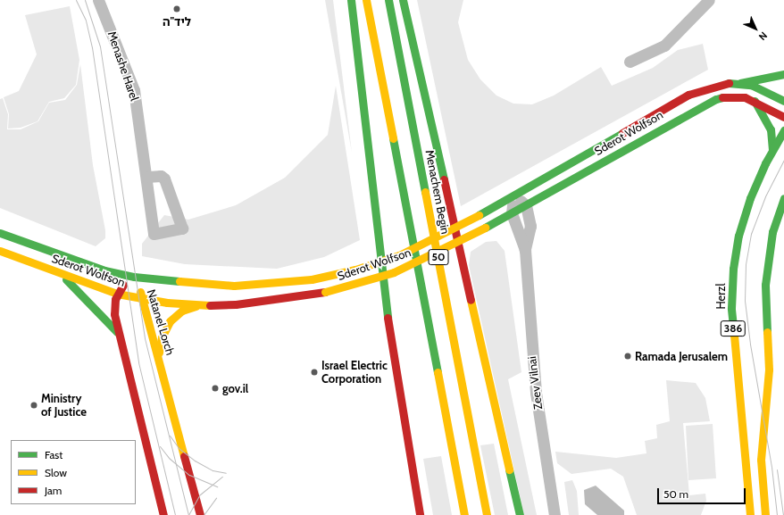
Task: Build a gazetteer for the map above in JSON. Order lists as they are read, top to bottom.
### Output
{
  "streets": {
    "main road": [
      "Sderot Wolfson",
      "Menachem Begin",
      "50",
      "Herzl",
      "Natanel Lorch",
      "386"
    ],
    "street": ["Menashe Harel", "Zeev Vilnai"]
  },
  "crossings": [
    ["Sderot Wolfson", "Natanel Lorch"],
    ["Sderot Wolfson", "Zeev Vilnai"]
  ],
  "places": [
    "ליד\"ה",
    "Ramada Jerusalem",
    "Israel Electric Corporation",
    "gov.il",
    "Ministry of Justice"
  ],
  "legend": ["Fast", "Slow", "Jam"],
  "scale_bar": "50 m",
  "north": "bottom right"
}
